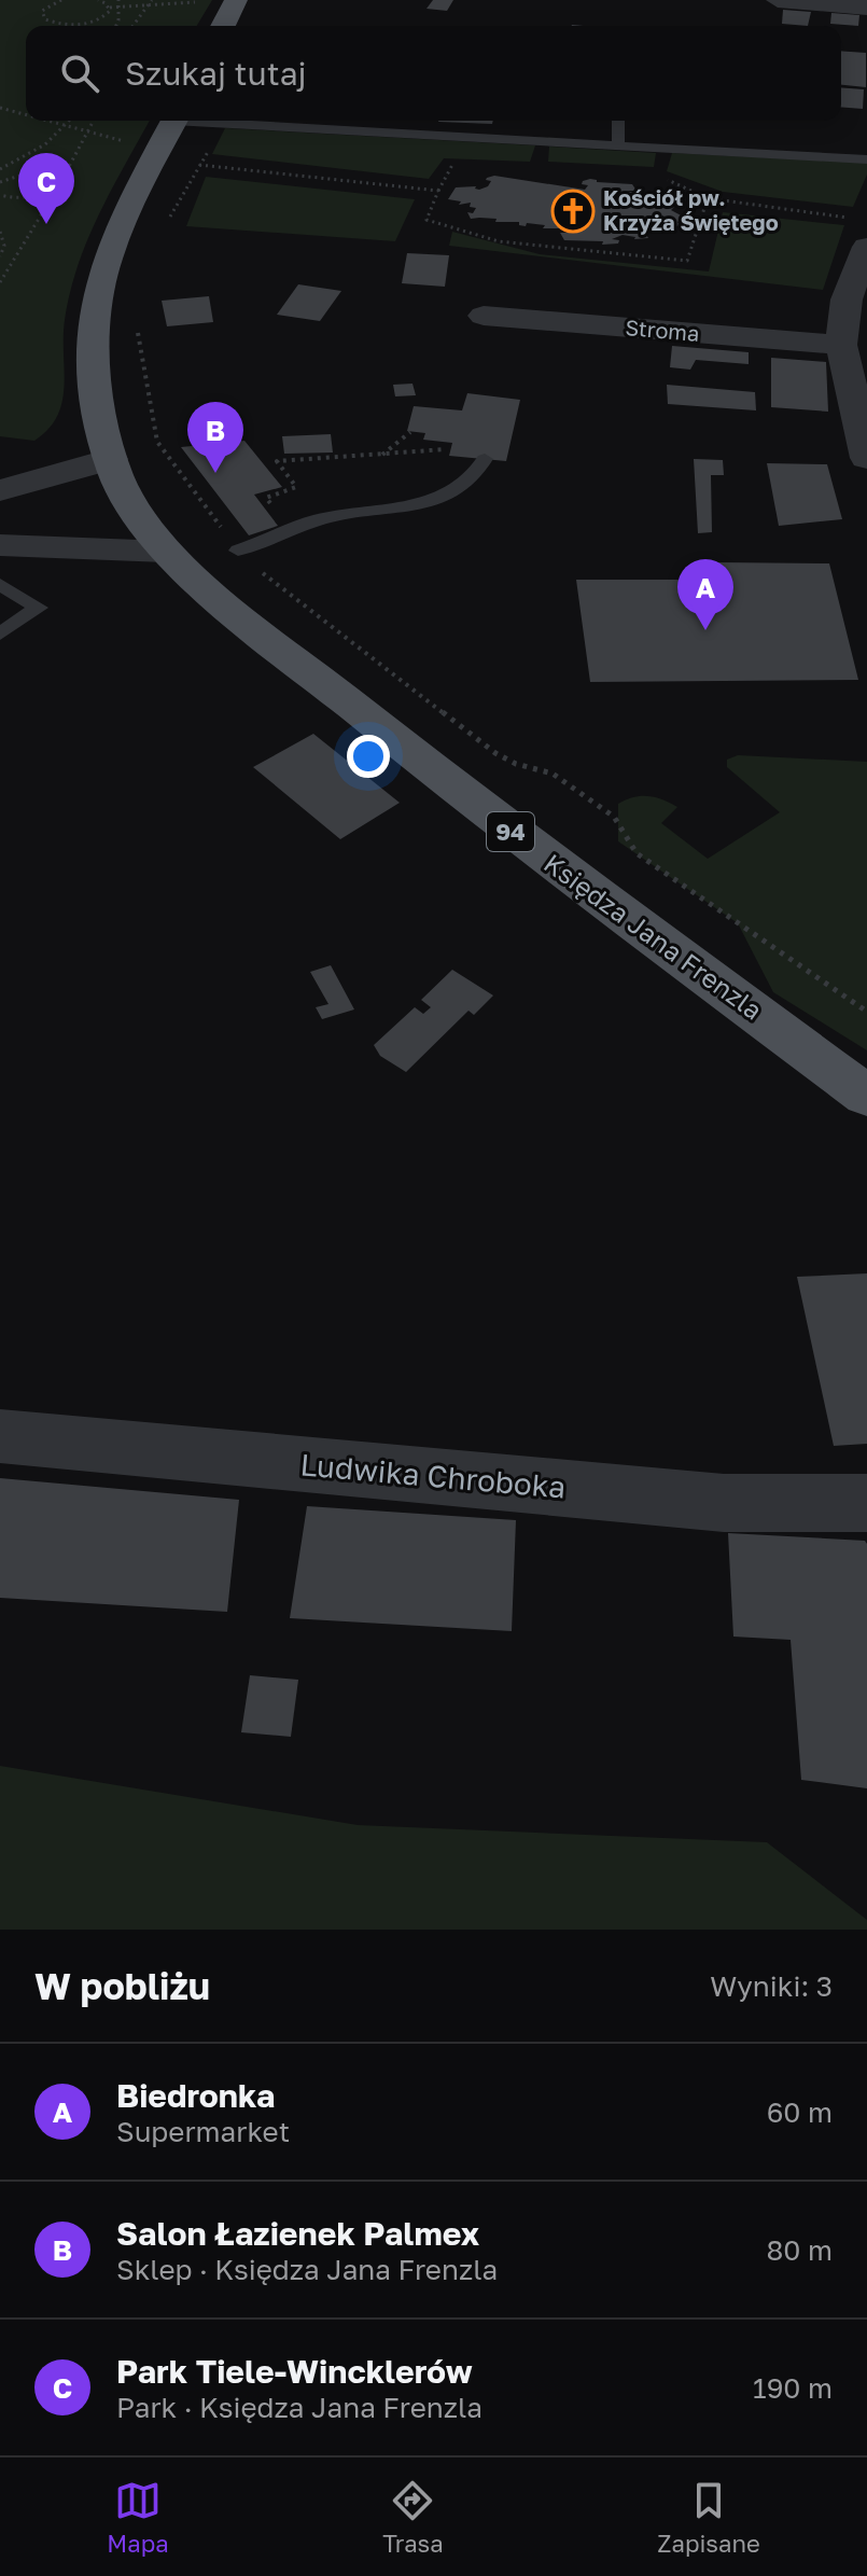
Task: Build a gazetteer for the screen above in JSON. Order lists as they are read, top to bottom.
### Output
{
  "streets": {
    "main road": ["94", "Księdza Jana Frenzla"],
    "street": ["Stroma", "Ludwika Chroboka"]
  },
  "places": {
    "church": ["Kościół pw. Krzyża Świętego"]
  },
  "page": {
    "search": "Szukaj tutaj",
    "pins": ["C", "B", "A"],
    "heading": ["W pobliżu", "Wyniki: 3"],
    "list": [
      {
        "mark": "A",
        "name": "Biedronka",
        "note": "Supermarket",
        "value": "60 m"
      },
      {
        "mark": "B",
        "name": "Salon Łazienek Palmex",
        "note": "Sklep · Księdza Jana Frenzla",
        "value": "80 m"
      },
      {
        "mark": "C",
        "name": "Park Tiele-Wincklerów",
        "note": "Park · Księdza Jana Frenzla",
        "value": "190 m"
      }
    ],
    "nav": ["Mapa", "Trasa", "Zapisane"]
  }
}
